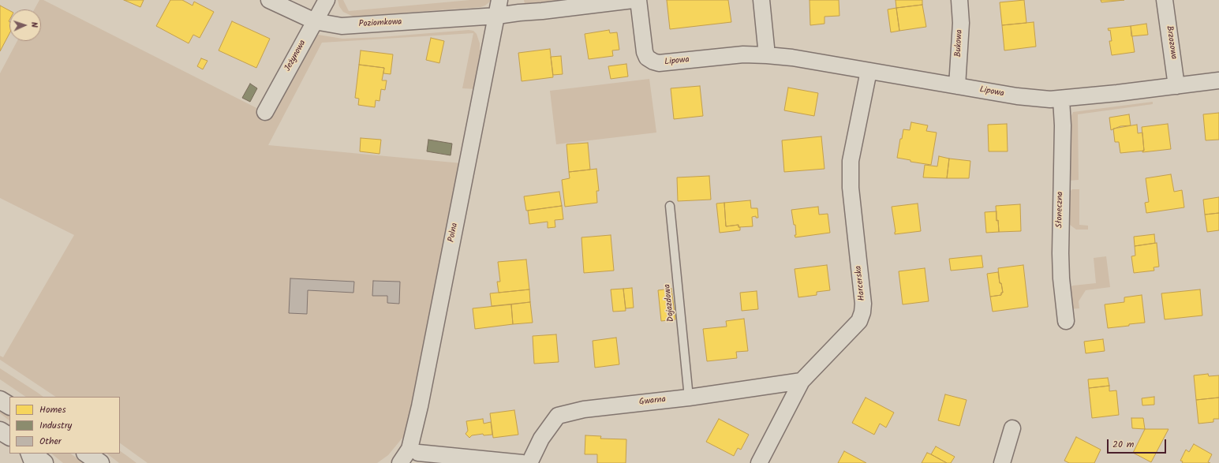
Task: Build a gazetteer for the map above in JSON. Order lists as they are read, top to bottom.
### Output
{
  "streets": {
    "street": [
      "Poziomkowa",
      "Brzozowa",
      "Bukowa",
      "Jeżynowa",
      "Lipowa",
      "Słoneczna",
      "Polna",
      "Harcerska",
      "Gwarna"
    ],
    "lane": ["Dojazdowa"]
  },
  "crossings": [
    ["Poziomkowa", "Jeżynowa"],
    ["Poziomkowa", "Polna"],
    ["Brzozowa", "Lipowa"],
    ["Bukowa", "Lipowa"],
    ["Lipowa", "Słoneczna"],
    ["Lipowa", "Harcerska"],
    ["Harcerska", "Gwarna"],
    ["Dojazdowa", "Gwarna"]
  ],
  "legend": ["Homes", "Industry", "Other"],
  "scale_bar": "20 m",
  "north": "right"
}
